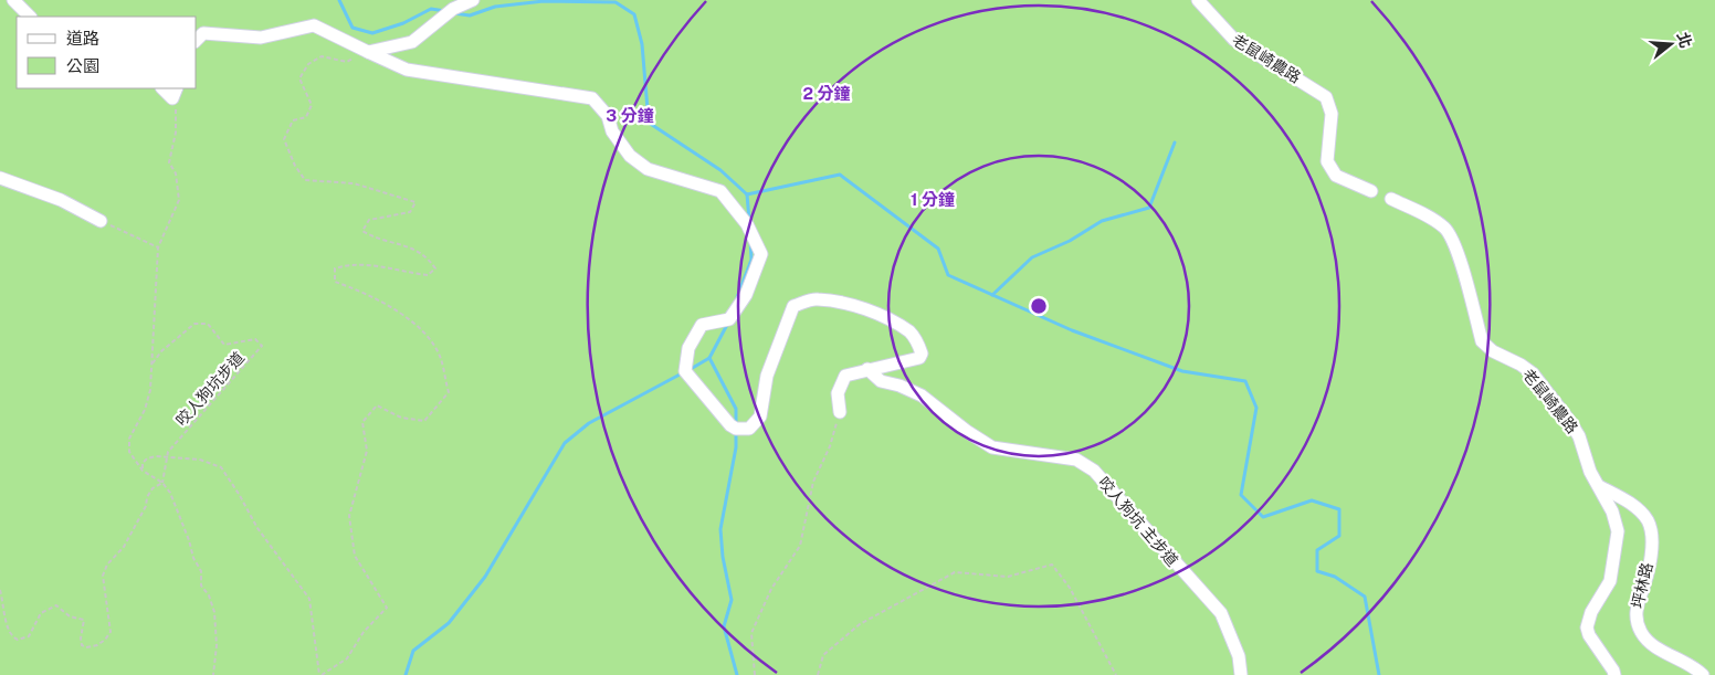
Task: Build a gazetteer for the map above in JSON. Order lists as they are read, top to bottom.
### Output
{
  "streets": {
    "street": ["老鼠崎農路", "咬人狗坑 主步道", "坪林路"],
    "path": ["咬人狗坑步道"]
  },
  "crossings": [
    ["老鼠崎農路", "坪林路"]
  ],
  "legend": ["道路", "公園"],
  "north": "right",
  "rings": ["2 分鐘", "3 分鐘", "1 分鐘"]
}
